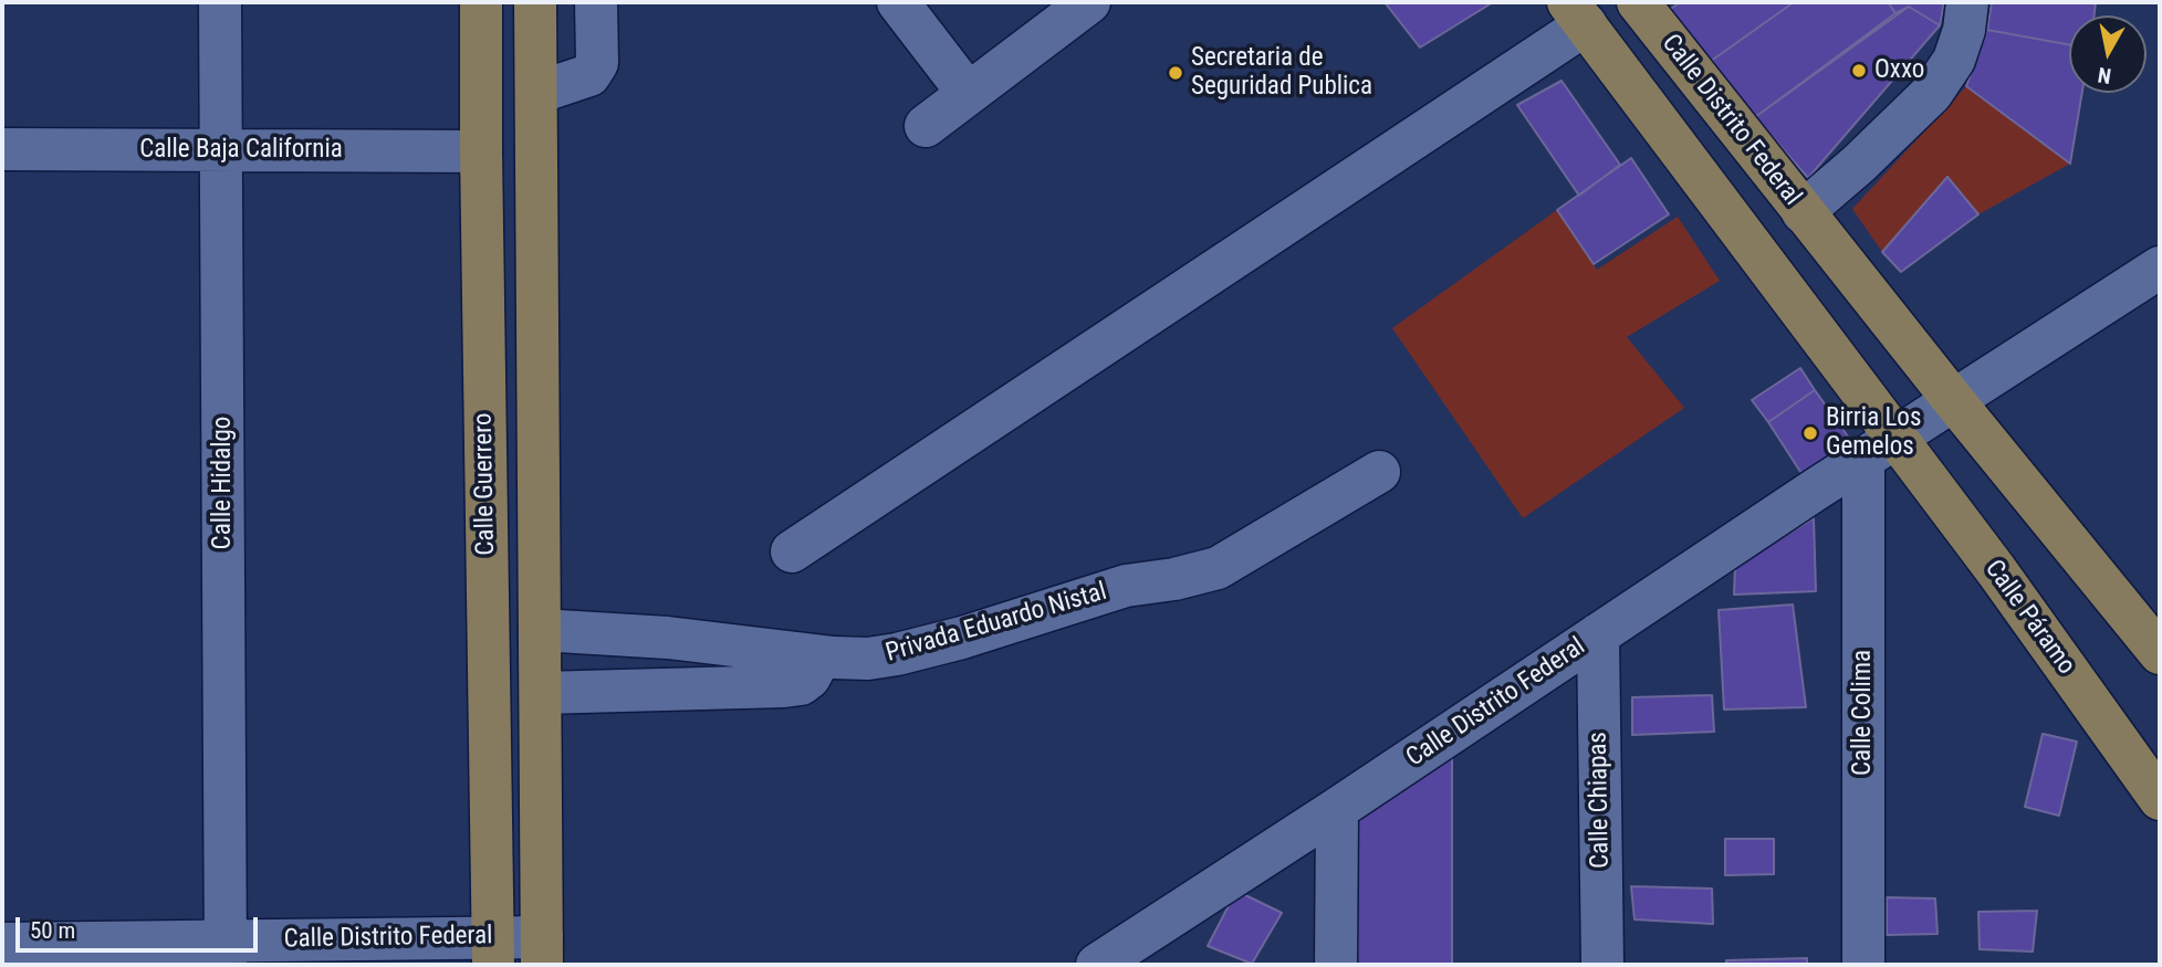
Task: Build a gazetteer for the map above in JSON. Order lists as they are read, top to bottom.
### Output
{
  "streets": {
    "main road": ["Calle Distrito Federal", "Calle Guerrero", "Calle Páramo"],
    "street": [
      "Calle Baja California",
      "Calle Hidalgo",
      "Privada Eduardo Nistal",
      "Calle Colima",
      "Calle Chiapas"
    ]
  },
  "crossings": [
    ["Calle Distrito Federal", "Calle Hidalgo"],
    ["Calle Distrito Federal", "Calle Guerrero"],
    ["Calle Distrito Federal", "Calle Páramo"],
    ["Calle Distrito Federal", "Calle Colima"],
    ["Calle Distrito Federal", "Calle Chiapas"],
    ["Calle Baja California", "Calle Hidalgo"],
    ["Calle Baja California", "Calle Guerrero"],
    ["Calle Guerrero", "Privada Eduardo Nistal"],
    ["Calle Páramo", "Calle Colima"]
  ],
  "places": ["Oxxo", "Secretaria de Seguridad Publica", "Birria Los Gemelos"],
  "scale_bar": "50 m",
  "north": "bottom"
}
